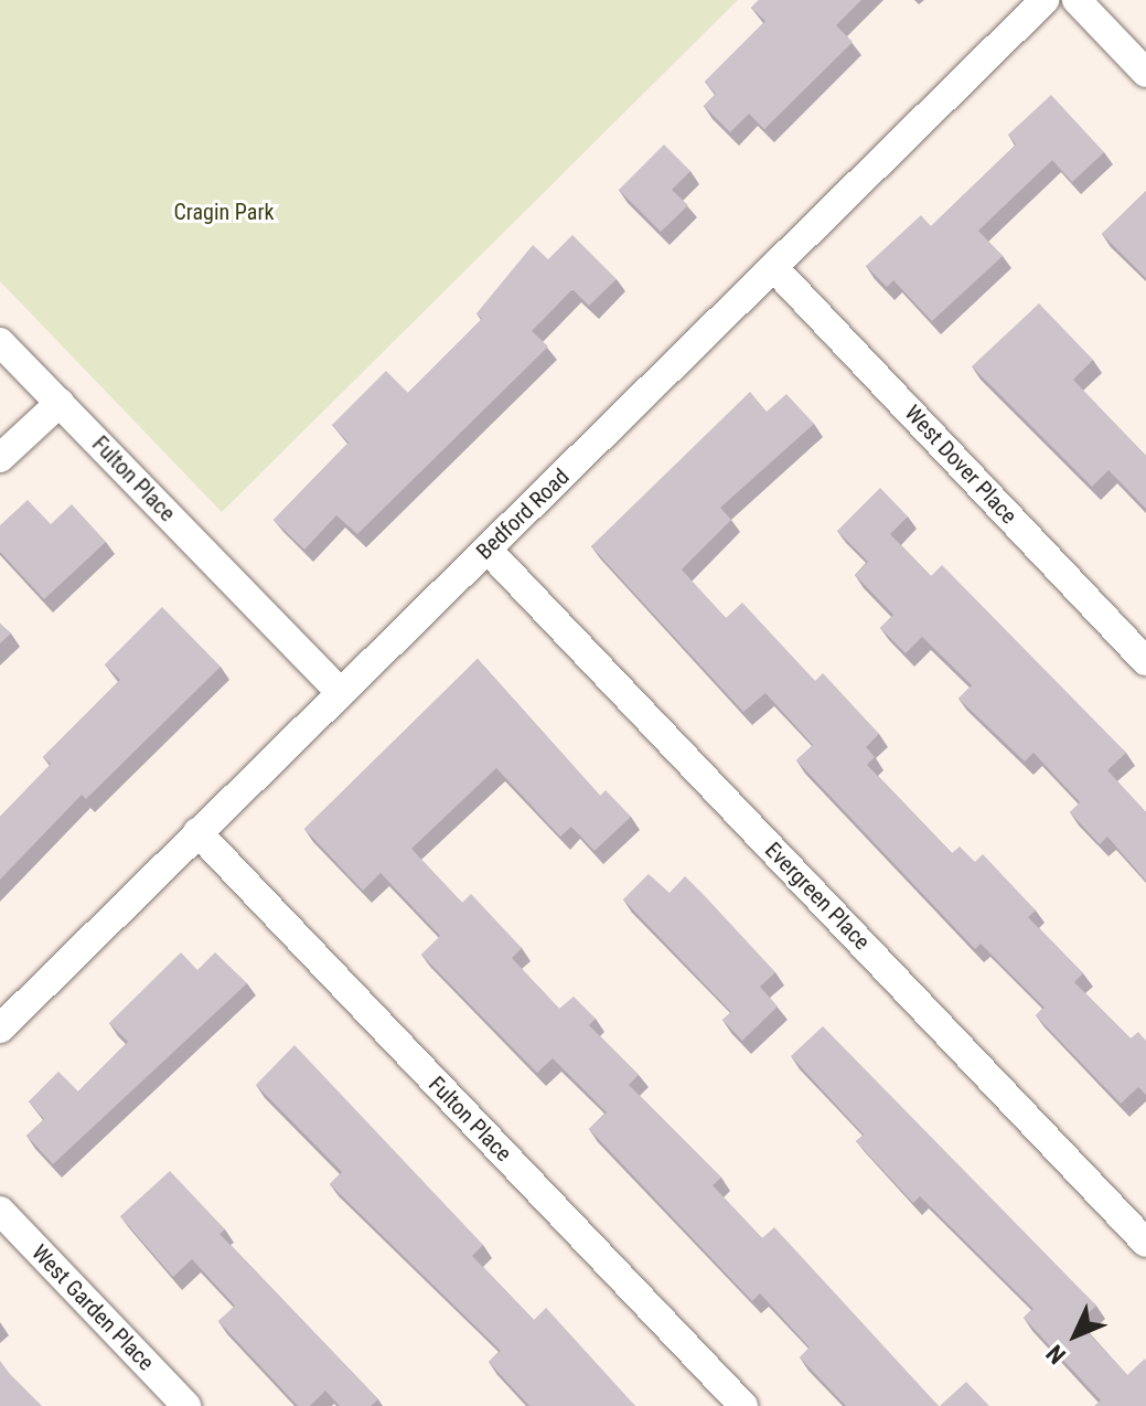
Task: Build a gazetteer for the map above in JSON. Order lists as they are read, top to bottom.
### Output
{
  "streets": {
    "street": [
      "West Dover Place",
      "Fulton Place",
      "Bedford Road",
      "Evergreen Place",
      "West Garden Place"
    ]
  },
  "crossings": [
    ["West Dover Place", "Bedford Road"],
    ["Fulton Place", "Bedford Road"],
    ["Bedford Road", "Evergreen Place"]
  ],
  "parks": ["Cragin Park"],
  "north": "bottom left"
}
